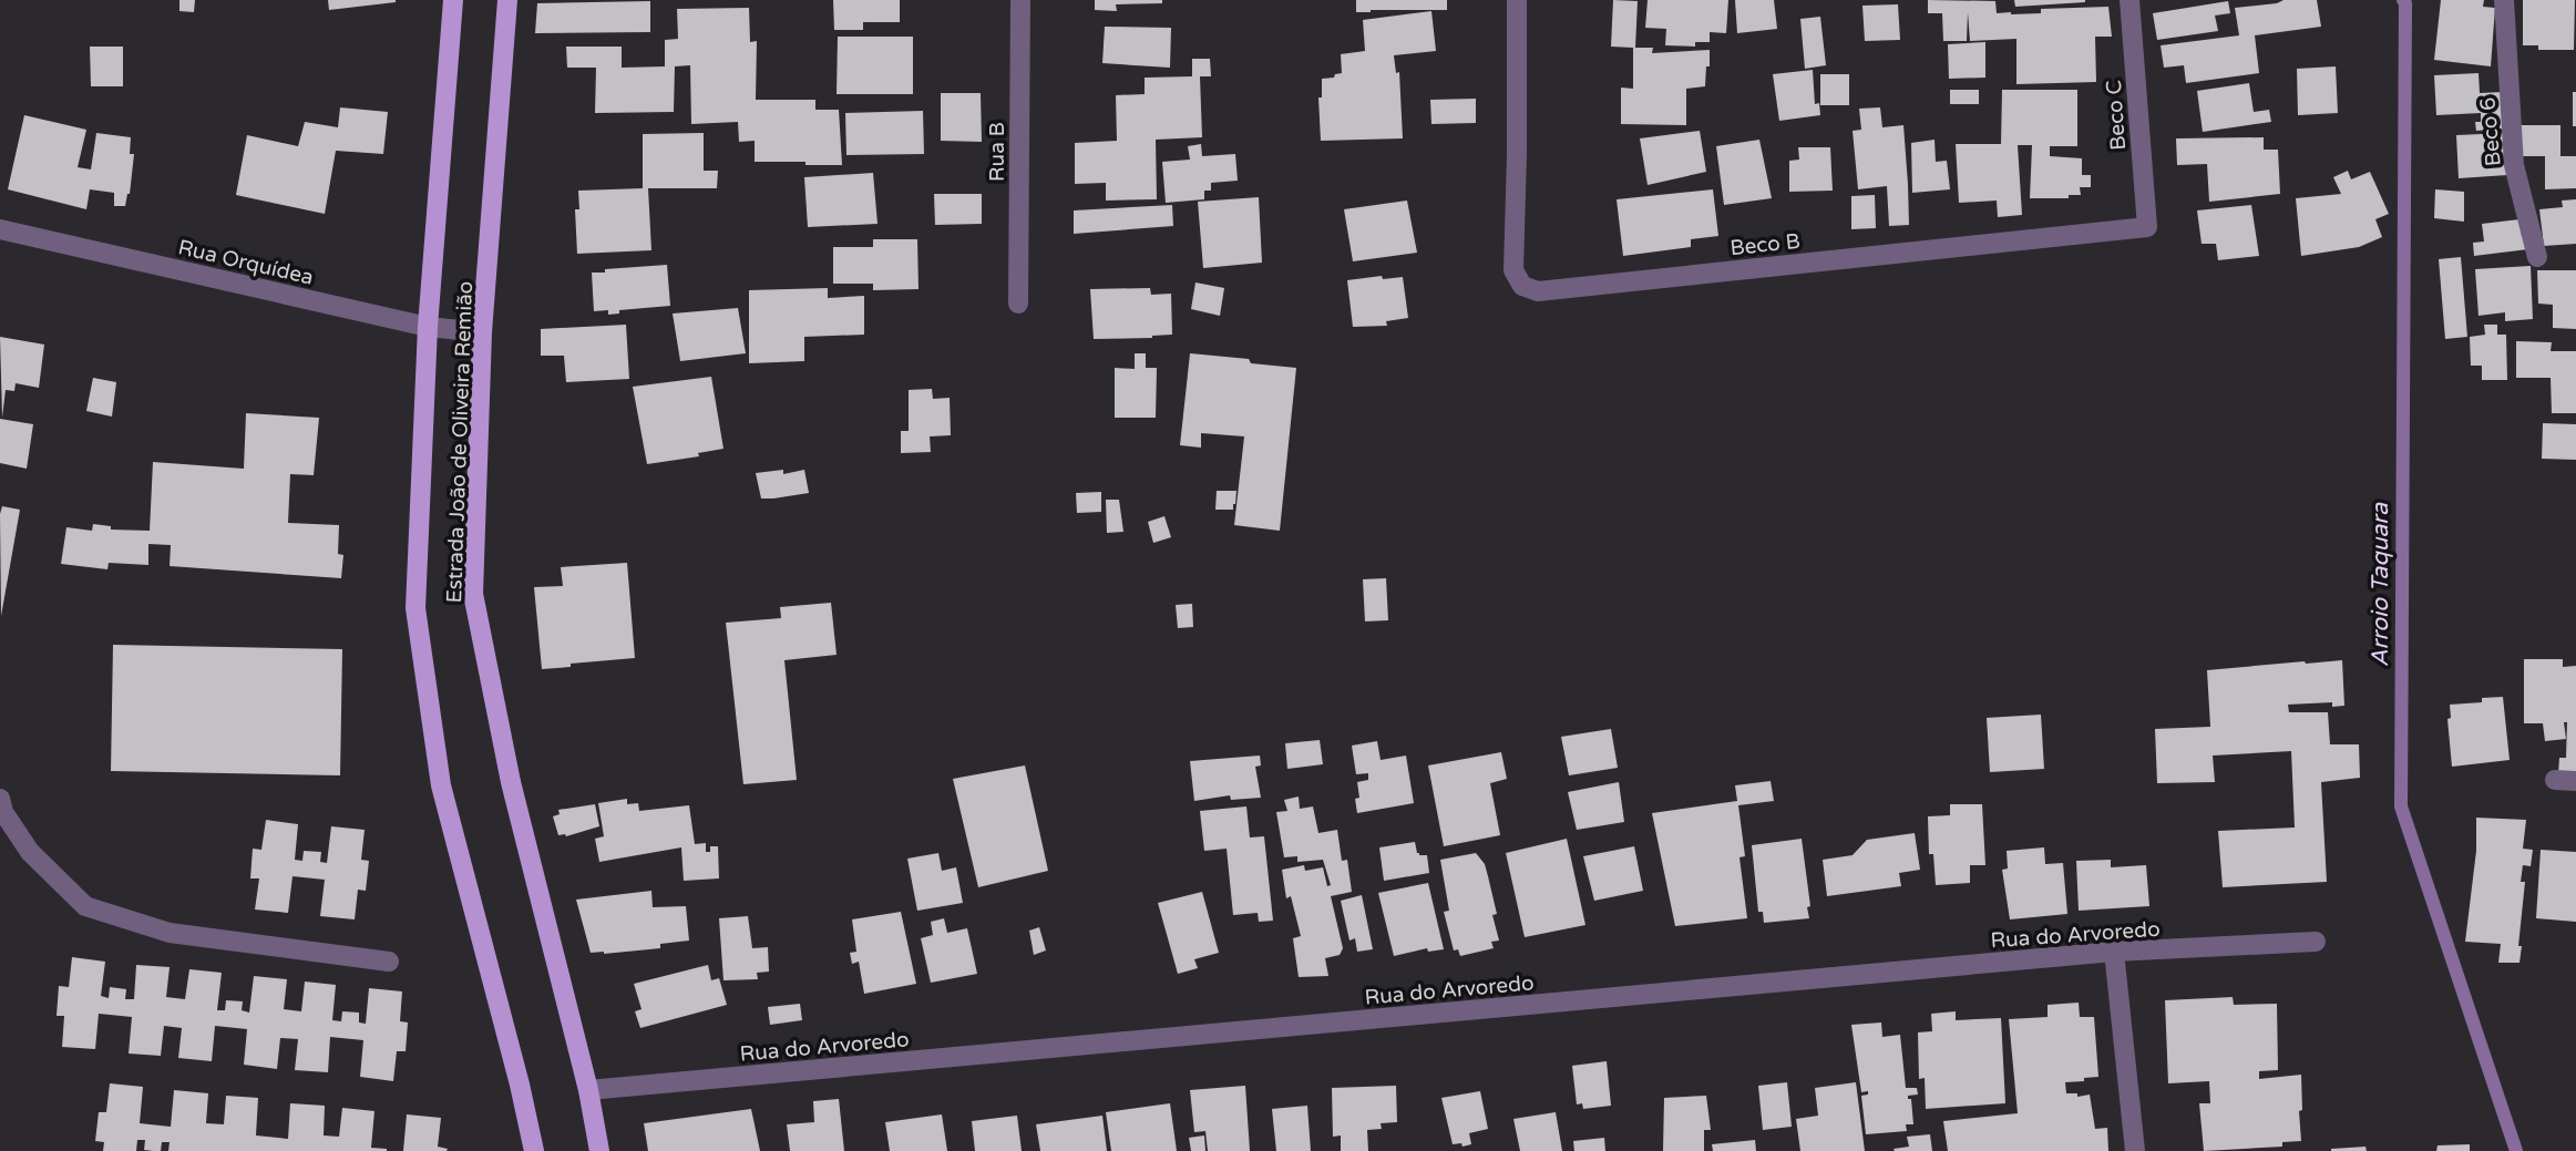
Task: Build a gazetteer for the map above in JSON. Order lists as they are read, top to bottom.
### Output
{
  "streets": {
    "main road": ["Estrada João de Oliveira Remião"],
    "street": [
      "Beco C",
      "Beco 6",
      "Rua B",
      "Beco B",
      "Rua Orquídea",
      "Rua do Arvoredo"
    ]
  },
  "crossings": [
    ["Beco C", "Beco B"],
    ["Rua Orquídea", "Estrada João de Oliveira Remião"],
    ["Estrada João de Oliveira Remião", "Rua do Arvoredo"]
  ],
  "water": ["Arroio Taquara"]
}
